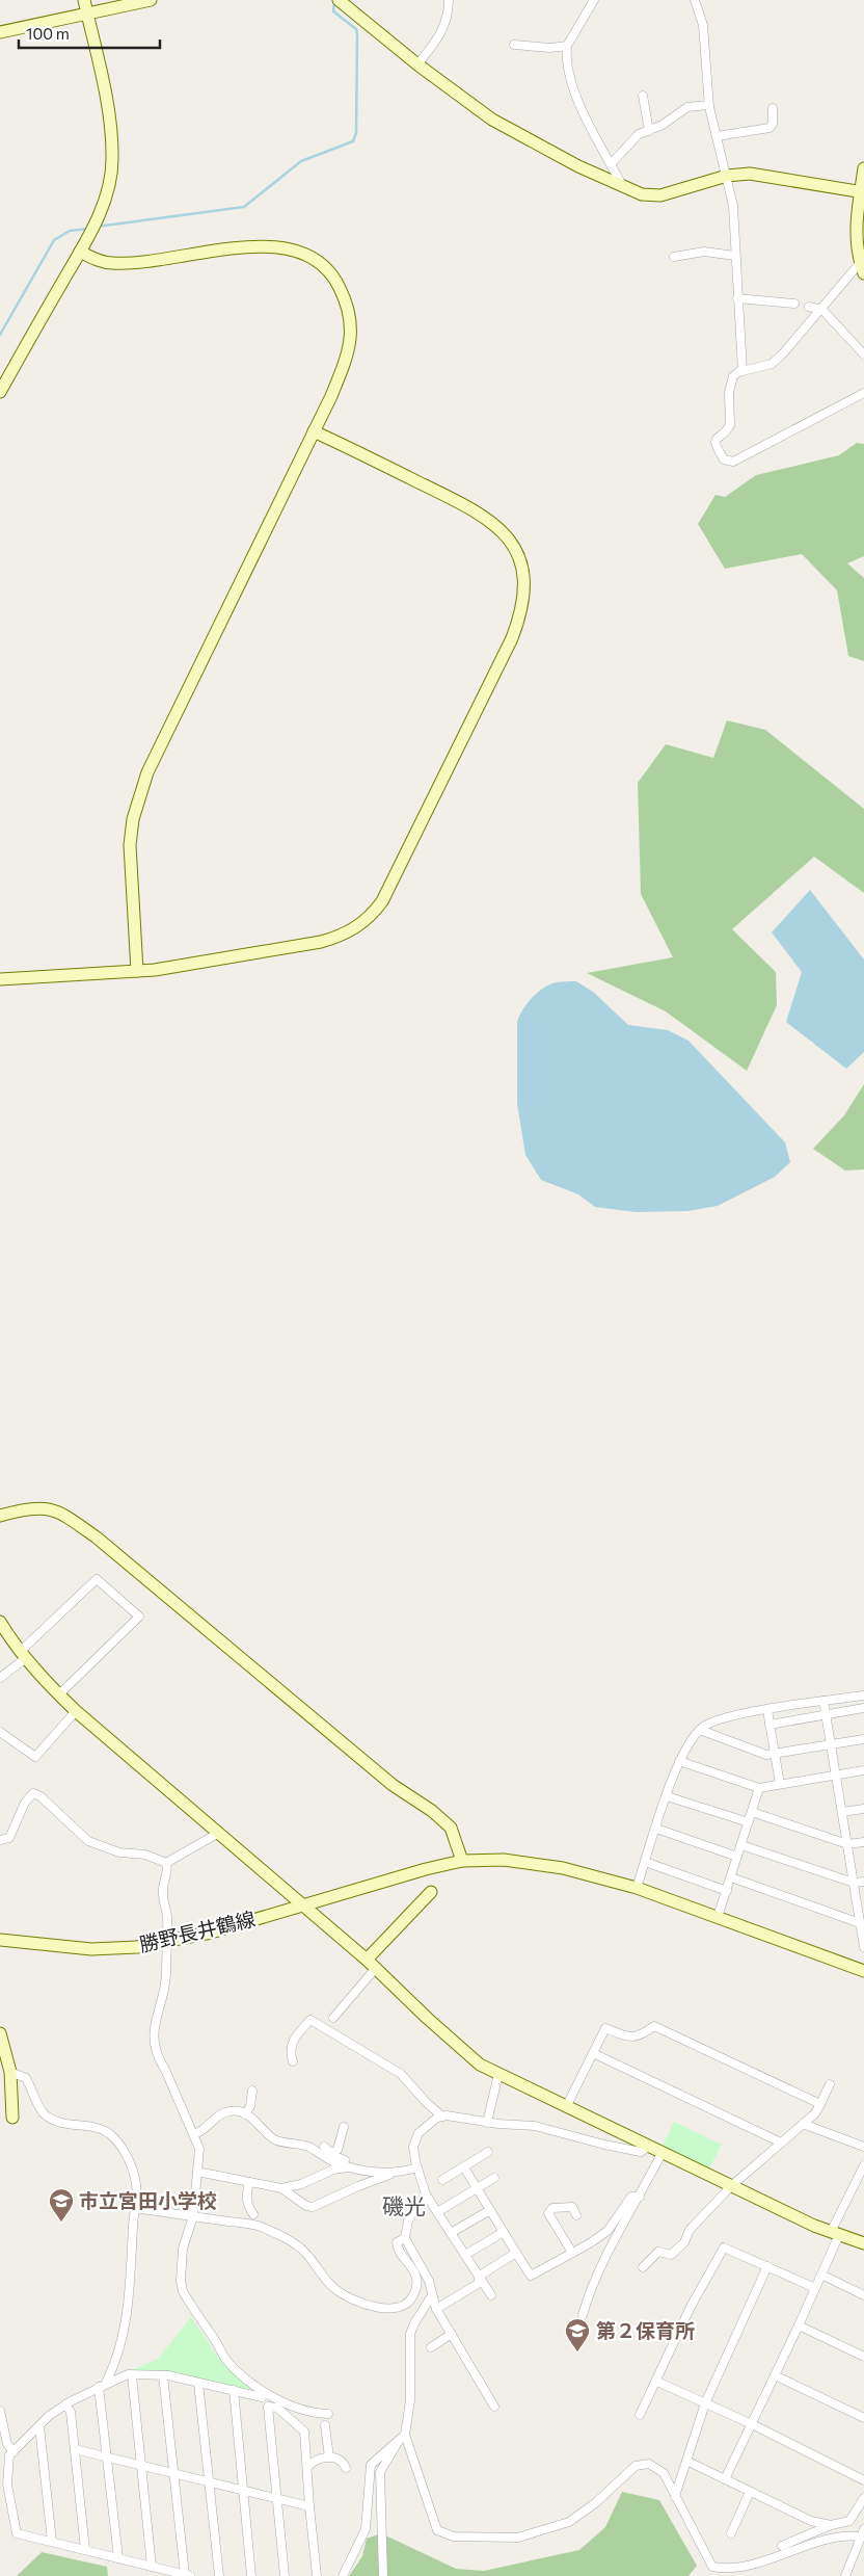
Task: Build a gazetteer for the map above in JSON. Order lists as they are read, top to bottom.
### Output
{
  "streets": {
    "street": ["勝野長井鶴線"]
  },
  "districts": ["磯光"],
  "places": {
    "school or university": ["市立宮田小学校", "第２保育所"]
  },
  "scale_bar": "100 m"
}
